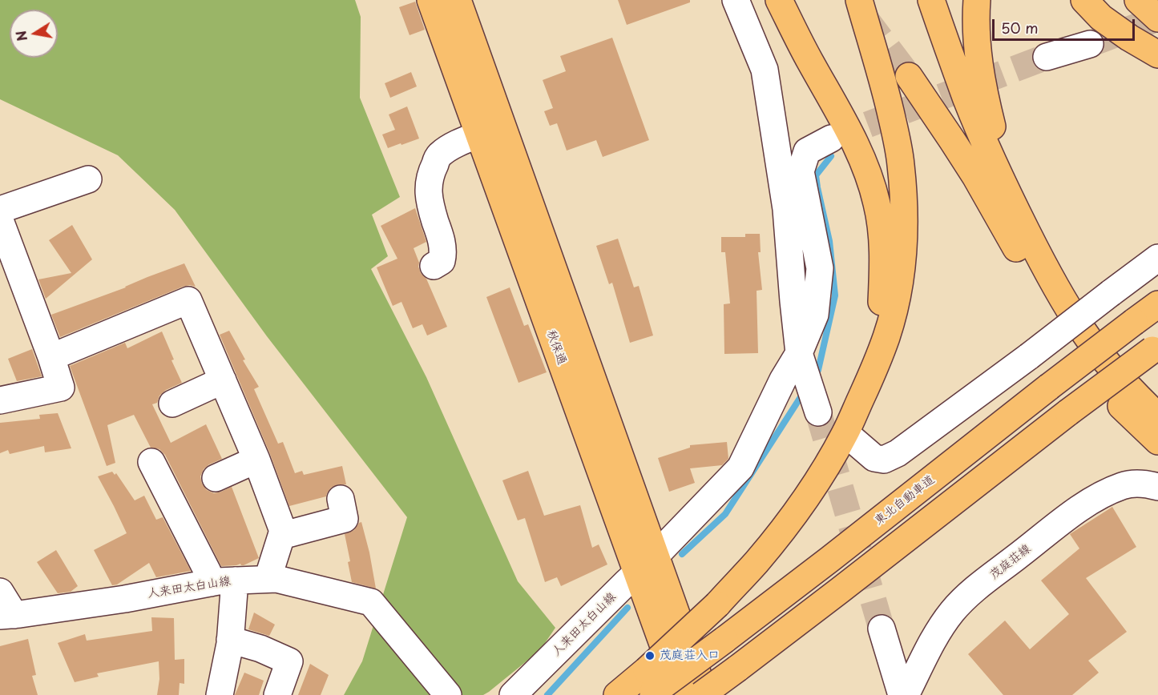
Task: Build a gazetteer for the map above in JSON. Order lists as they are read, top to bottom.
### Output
{
  "streets": {
    "highway": ["秋保通", "東北自動車道"],
    "street": ["茂庭荘線", "人来田太白山線"]
  },
  "crossings": [
    ["秋保通", "人来田太白山線"]
  ],
  "places": ["茂庭荘入口"],
  "scale_bar": "50 m",
  "north": "left"
}
